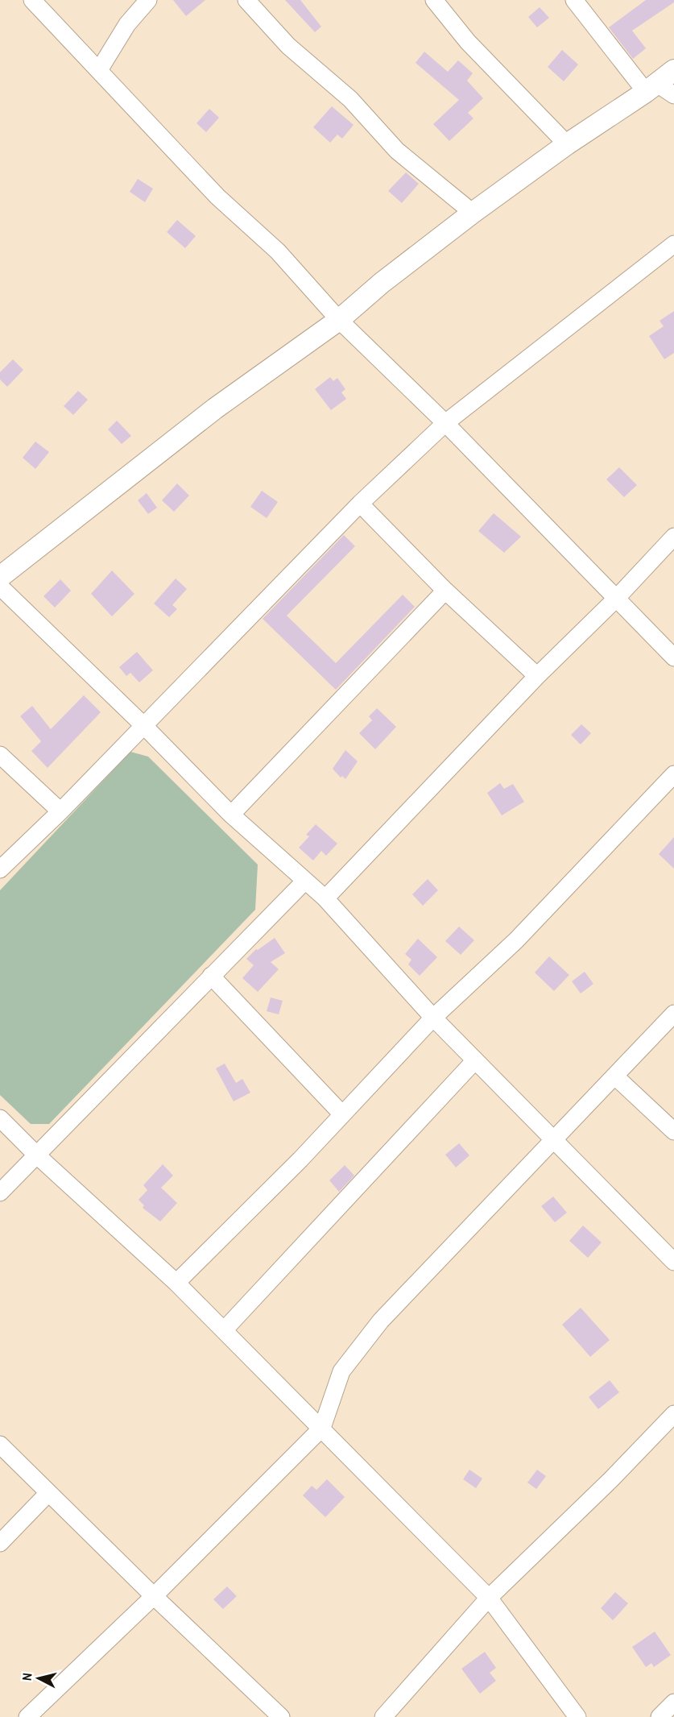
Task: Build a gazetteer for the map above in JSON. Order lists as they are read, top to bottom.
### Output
{
  "north": "left"
}
